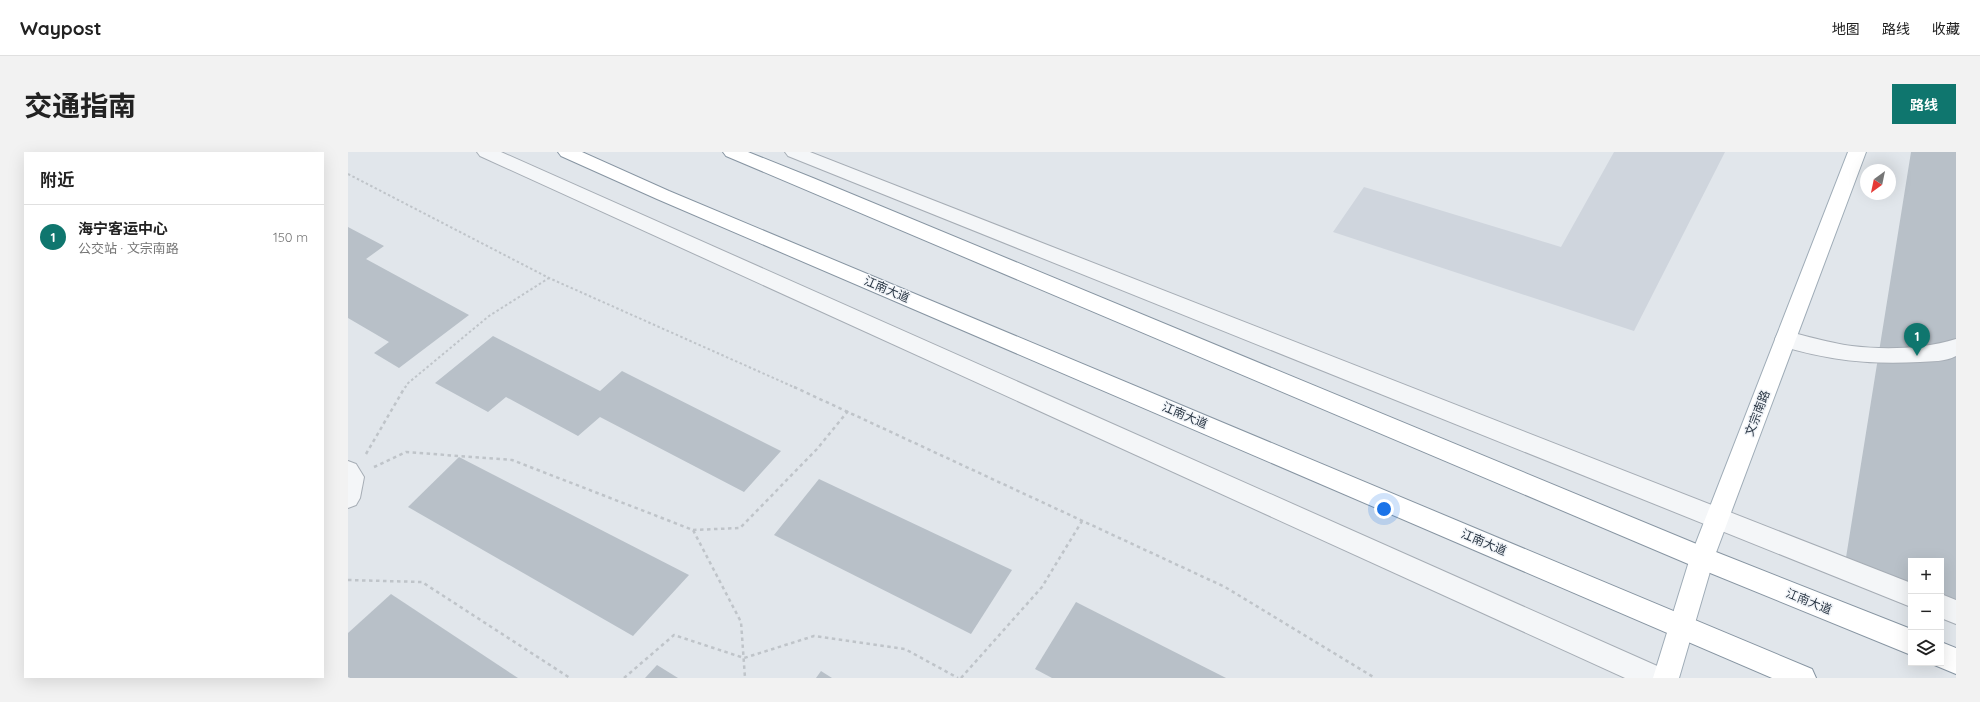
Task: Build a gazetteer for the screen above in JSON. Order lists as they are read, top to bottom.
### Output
{
  "streets": {
    "main road": ["江南大道", "文宗南路"]
  },
  "crossings": [
    ["江南大道", "文宗南路"]
  ],
  "north": "bottom left",
  "page": {
    "header": "Waypost",
    "nav": ["地图", "路线", "收藏"],
    "title": "交通指南",
    "buttons": "路线",
    "heading": "附近",
    "list": [
      {
        "mark": "1",
        "name": "海宁客运中心",
        "note": "公交站 · 文宗南路",
        "value": "150 m"
      }
    ],
    "pins": "1",
    "map_buttons": ["+", "−"]
  }
}
